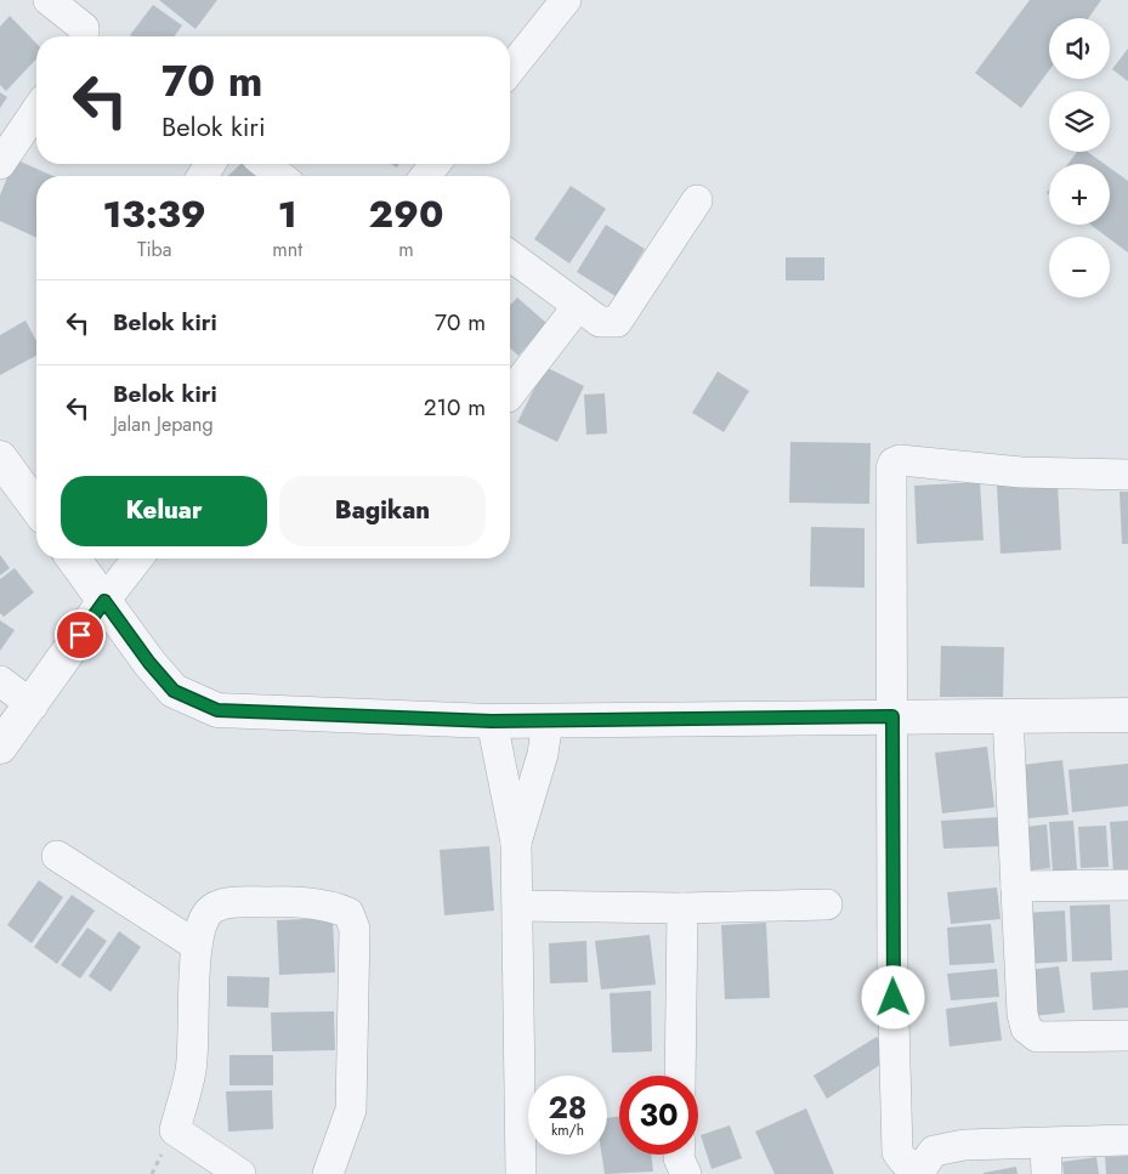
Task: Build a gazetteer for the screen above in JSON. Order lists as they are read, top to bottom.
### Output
{
  "page": {
    "map_buttons": ["+", "−"],
    "turn": ["70 m", "Belok kiri"],
    "eta": [
      "13:39",
      "Tiba",
      "1",
      "mnt",
      "290",
      "m"
    ],
    "list": [
      {
        "name": "Belok kiri",
        "value": "70 m"
      },
      {
        "name": "Belok kiri",
        "note": "Jalan Jepang",
        "value": "210 m"
      }
    ],
    "buttons": ["Keluar", "Bagikan"],
    "speed": "28 km/h",
    "limit": "30"
  }
}
